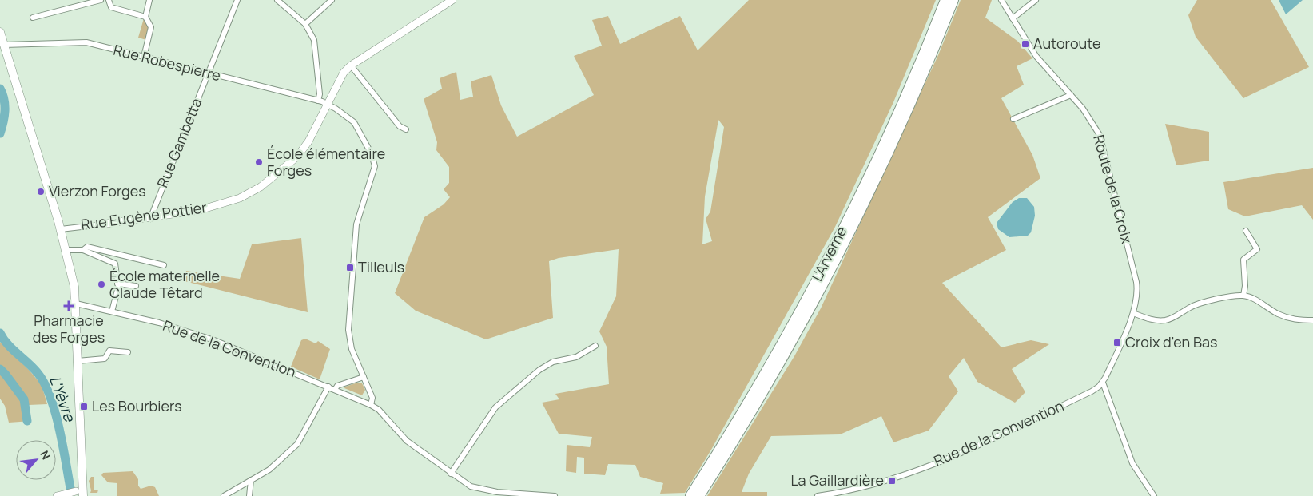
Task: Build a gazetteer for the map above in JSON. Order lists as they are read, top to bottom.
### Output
{
  "streets": {
    "highway": ["L'Arverne"],
    "street": [
      "Rue Robespierre",
      "Rue Gambetta",
      "Route de la Croix",
      "Rue Eugène Pottier",
      "Rue de la Convention"
    ]
  },
  "crossings": [
    ["Rue Robespierre", "Rue Gambetta"],
    ["Rue Robespierre", "Rue Eugène Pottier"],
    ["Rue Robespierre", "Rue de la Convention"],
    ["Rue Gambetta", "Rue Eugène Pottier"]
  ],
  "water": ["L'Yèvre"],
  "places": {
    "transit": [
      "Autoroute",
      "Tilleuls",
      "Croix d'en Bas",
      "Les Bourbiers",
      "La Gaillardière"
    ],
    "other": ["École élémentaire Forges", "Vierzon Forges", "École maternelle Claude Têtard"],
    "health": ["Pharmacie des Forges"]
  },
  "north": "top right"
}
